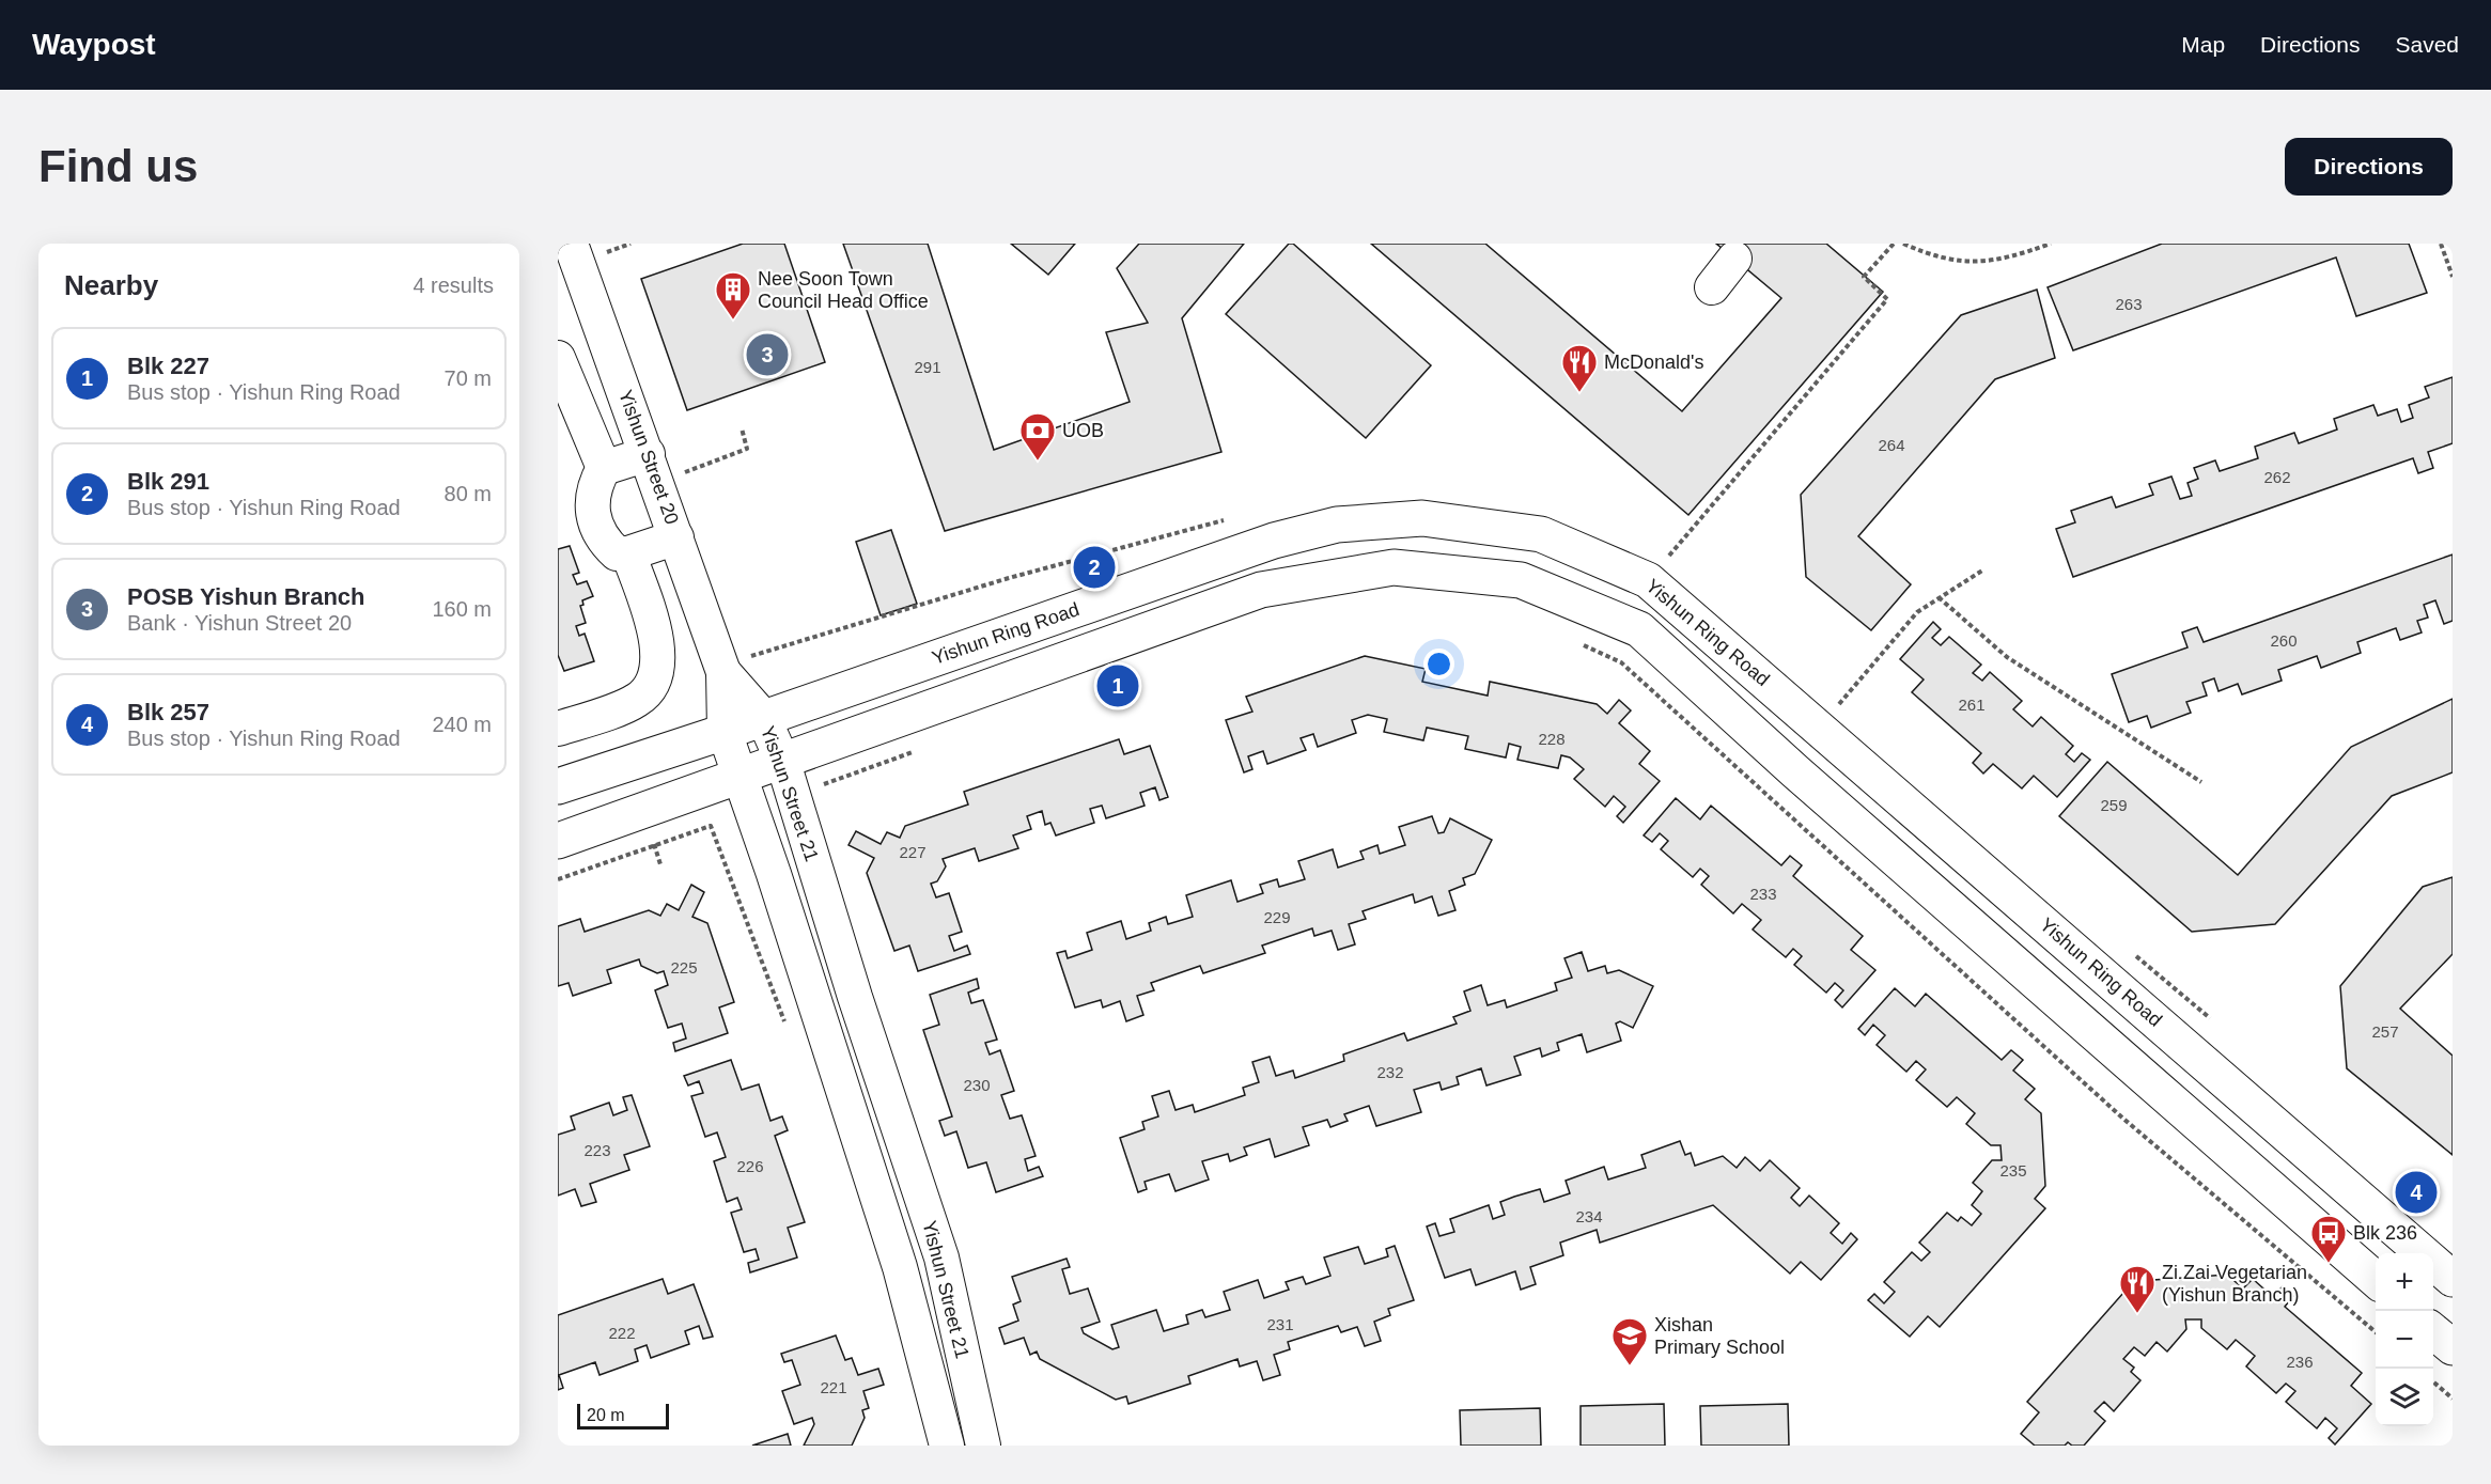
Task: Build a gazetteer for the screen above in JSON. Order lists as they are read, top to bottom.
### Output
{
  "streets": {
    "main road": ["Yishun Ring Road"],
    "street": ["Yishun Street 20", "Yishun Street 21"]
  },
  "crossings": [
    ["Yishun Street 20", "Yishun Street 21"],
    ["Yishun Ring Road", "Yishun Street 21"]
  ],
  "places": {
    "building": ["Nee Soon Town Council Head Office"],
    "restaurant": ["McDonald's", "Zi Zai Vegetarian (Yishun Branch)"],
    "bank": ["UOB"],
    "bus stop": ["Blk 236"],
    "school or university": ["Xishan Primary School"]
  },
  "house_numbers": [
    "263",
    "291",
    "264",
    "262",
    "260",
    "261",
    "228",
    "259",
    "227",
    "233",
    "229",
    "225",
    "257",
    "232",
    "230",
    "223",
    "226",
    "235",
    "234",
    "231",
    "222",
    "236",
    "221"
  ],
  "scale_bar": "20 m",
  "page": {
    "header": "Waypost",
    "nav": ["Map", "Directions", "Saved"],
    "buttons": "Directions",
    "title": "Find us",
    "heading": ["Nearby", "4 results"],
    "list": [
      {
        "mark": "1",
        "name": "Blk 227",
        "note": "Bus stop · Yishun Ring Road",
        "value": "70 m"
      },
      {
        "mark": "2",
        "name": "Blk 291",
        "note": "Bus stop · Yishun Ring Road",
        "value": "80 m"
      },
      {
        "mark": "3",
        "name": "POSB Yishun Branch",
        "note": "Bank · Yishun Street 20",
        "value": "160 m"
      },
      {
        "mark": "4",
        "name": "Blk 257",
        "note": "Bus stop · Yishun Ring Road",
        "value": "240 m"
      }
    ],
    "pins": [
      "3",
      "2",
      "1",
      "4"
    ],
    "map_buttons": ["+", "−"],
    "scale": "20 m"
  }
}
